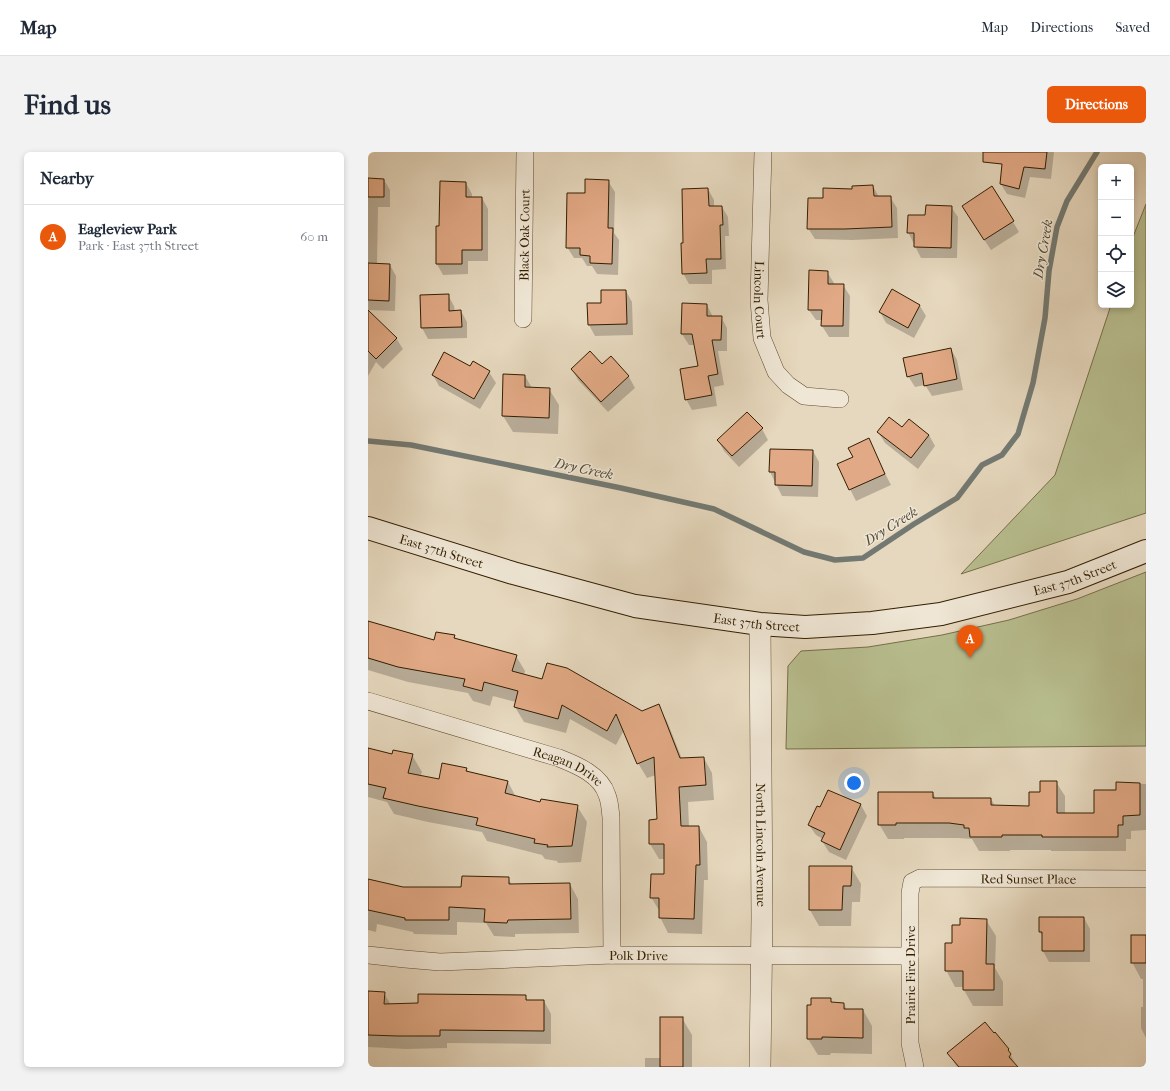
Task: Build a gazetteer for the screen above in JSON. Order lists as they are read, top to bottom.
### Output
{
  "streets": {
    "main road": ["East 37th Street"],
    "street": [
      "Black Oak Court",
      "Lincoln Court",
      "Reagan Drive",
      "North Lincoln Avenue",
      "Red Sunset Place",
      "Polk Drive",
      "Prairie Fire Drive"
    ]
  },
  "crossings": [
    ["East 37th Street", "North Lincoln Avenue"],
    ["Reagan Drive", "Polk Drive"],
    ["North Lincoln Avenue", "Polk Drive"],
    ["Red Sunset Place", "Prairie Fire Drive"],
    ["Polk Drive", "Prairie Fire Drive"]
  ],
  "water": ["Dry Creek"],
  "page": {
    "header": "Map",
    "nav": ["Map", "Directions", "Saved"],
    "buttons": "Directions",
    "title": "Find us",
    "heading": "Nearby",
    "map_buttons": ["+", "−"],
    "list": [
      {
        "mark": "A",
        "name": "Eagleview Park",
        "note": "Park · East 37th Street",
        "value": "60 m"
      }
    ],
    "pins": "A"
  }
}
